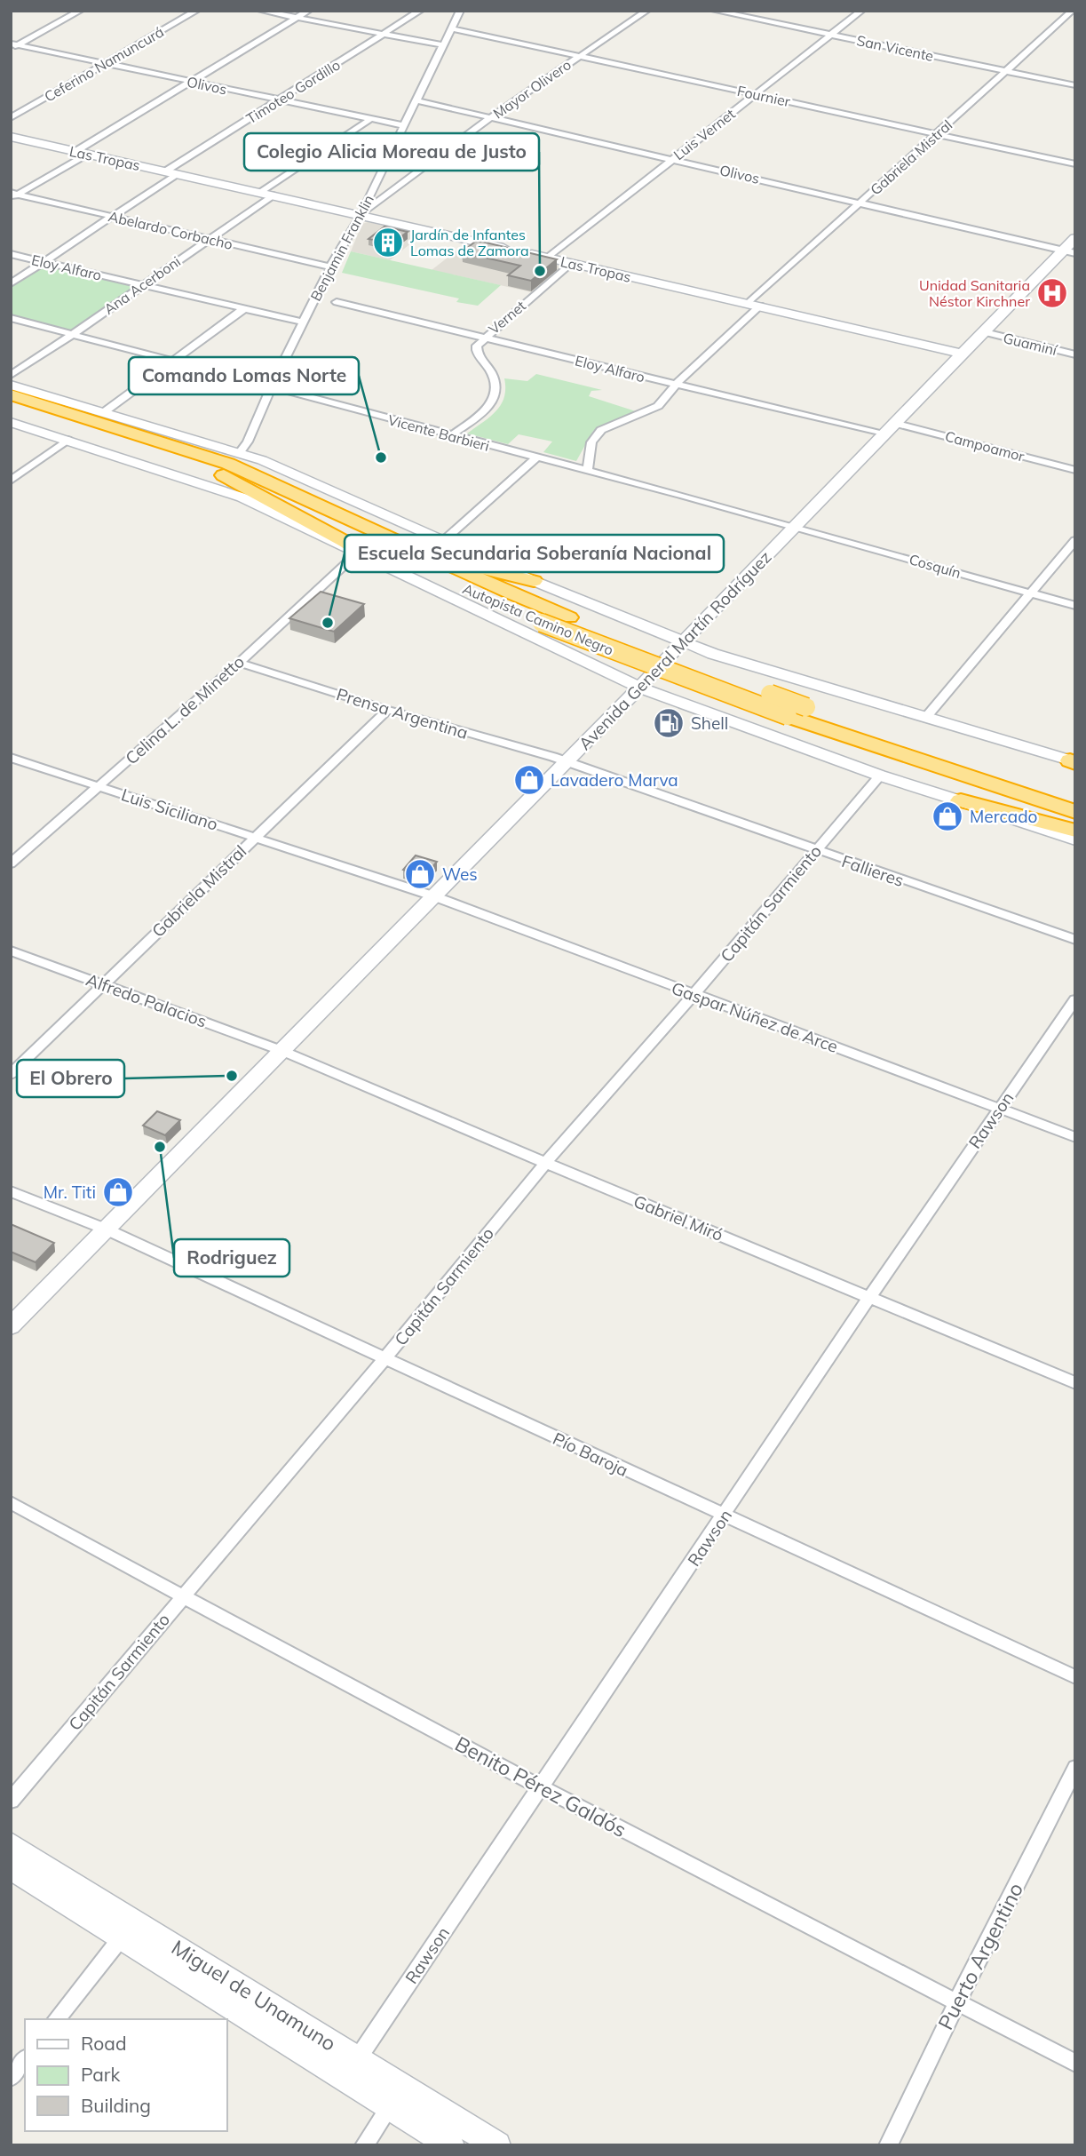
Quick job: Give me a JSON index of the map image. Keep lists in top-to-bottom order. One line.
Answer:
{"streets":{"highway":["Autopista Camino Negro"],"street":["San Vicente","Ceferino Namuncurá","Olivos","Mayor Olivero","Timoteo Gordillo","Fournier","Luis Vernet","Gabriela Mistral","Las Tropas","Abelardo Corbacho","Benjamin Franklin","Eloy Alfaro","Ana Acerboni","Vernet","Guaminí","Vicente Barbieri","Campoamor","Cosquín","Avenida General Martín Rodríguez","Celina L. de Minetto","Prensa Argentina","Luis Siciliano","Fallieres","Capitán Sarmiento","Alfredo Palacios","Gaspar Núñez de Arce","Rawson","Gabriel Miró","Pío Baroja","Benito Pérez Galdós","Puerto Argentino","Miguel de Unamuno"]},"crossings":[["San Vicente","Luis Vernet"],["San Vicente","Gabriela Mistral"],["Ceferino Namuncurá","Olivos"],["Olivos","Mayor Olivero"],["Olivos","Timoteo Gordillo"],["Olivos","Luis Vernet"],["Olivos","Gabriela Mistral"],["Olivos","Benjamin Franklin"],["Olivos","Ana Acerboni"],["Olivos","Avenida General Martín Rodríguez"],["Mayor Olivero","Fournier"],["Mayor Olivero","Las Tropas"],["Mayor Olivero","Benjamin Franklin"],["Timoteo Gordillo","Las Tropas"],["Timoteo Gordillo","Abelardo Corbacho"],["Timoteo Gordillo","Eloy Alfaro"],["Fournier","Luis Vernet"],["Fournier","Gabriela Mistral"],["Fournier","Benjamin Franklin"],["Luis Vernet","Las Tropas"],["Gabriela Mistral","Las Tropas"],["Gabriela Mistral","Eloy Alfaro"],["Gabriela Mistral","Vicente Barbieri"],["Gabriela Mistral","Prensa Argentina"],["Gabriela Mistral","Luis Siciliano"],["Gabriela Mistral","Alfredo Palacios"],["Las Tropas","Benjamin Franklin"],["Las Tropas","Ana Acerboni"],["Las Tropas","Vernet"],["Las Tropas","Avenida General Martín Rodríguez"],["Abelardo Corbacho","Benjamin Franklin"],["Abelardo Corbacho","Ana Acerboni"],["Benjamin Franklin","Eloy Alfaro"],["Benjamin Franklin","Vicente Barbieri"],["Eloy Alfaro","Ana Acerboni"],["Eloy Alfaro","Vernet"],["Eloy Alfaro","Avenida General Martín Rodríguez"],["Ana Acerboni","Vicente Barbieri"],["Vernet","Vicente Barbieri"],["Guaminí","Avenida General Martín Rodríguez"],["Vicente Barbieri","Cosquín"],["Vicente Barbieri","Avenida General Martín Rodríguez"],["Campoamor","Avenida General Martín Rodríguez"],["Cosquín","Avenida General Martín Rodríguez"],["Avenida General Martín Rodríguez","Prensa Argentina"],["Avenida General Martín Rodríguez","Luis Siciliano"],["Avenida General Martín Rodríguez","Fallieres"],["Avenida General Martín Rodríguez","Alfredo Palacios"],["Avenida General Martín Rodríguez","Gaspar Núñez de Arce"],["Avenida General Martín Rodríguez","Gabriel Miró"],["Avenida General Martín Rodríguez","Pío Baroja"],["Celina L. de Minetto","Prensa Argentina"],["Celina L. de Minetto","Luis Siciliano"],["Prensa Argentina","Fallieres"],["Luis Siciliano","Gaspar Núñez de Arce"],["Fallieres","Capitán Sarmiento"],["Capitán Sarmiento","Gaspar Núñez de Arce"],["Capitán Sarmiento","Gabriel Miró"],["Capitán Sarmiento","Pío Baroja"],["Capitán Sarmiento","Benito Pérez Galdós"],["Alfredo Palacios","Gabriel Miró"],["Gaspar Núñez de Arce","Rawson"],["Rawson","Gabriel Miró"],["Rawson","Pío Baroja"],["Rawson","Benito Pérez Galdós"],["Rawson","Miguel de Unamuno"],["Benito Pérez Galdós","Puerto Argentino"]],"places":{"building":["Jardín de Infantes Lomas de Zamora"],"other":["Colegio Alicia Moreau de Justo","Comando Lomas Norte","Escuela Secundaria Soberanía Nacional","El Obrero","Rodriguez"],"hospital":["Unidad Sanitaria Néstor Kirchner"],"fuel station":["Shell"],"shop":["Lavadero Marva","Mercado","Wes","Mr. Titi"]},"legend":["Road","Park","Building"]}
